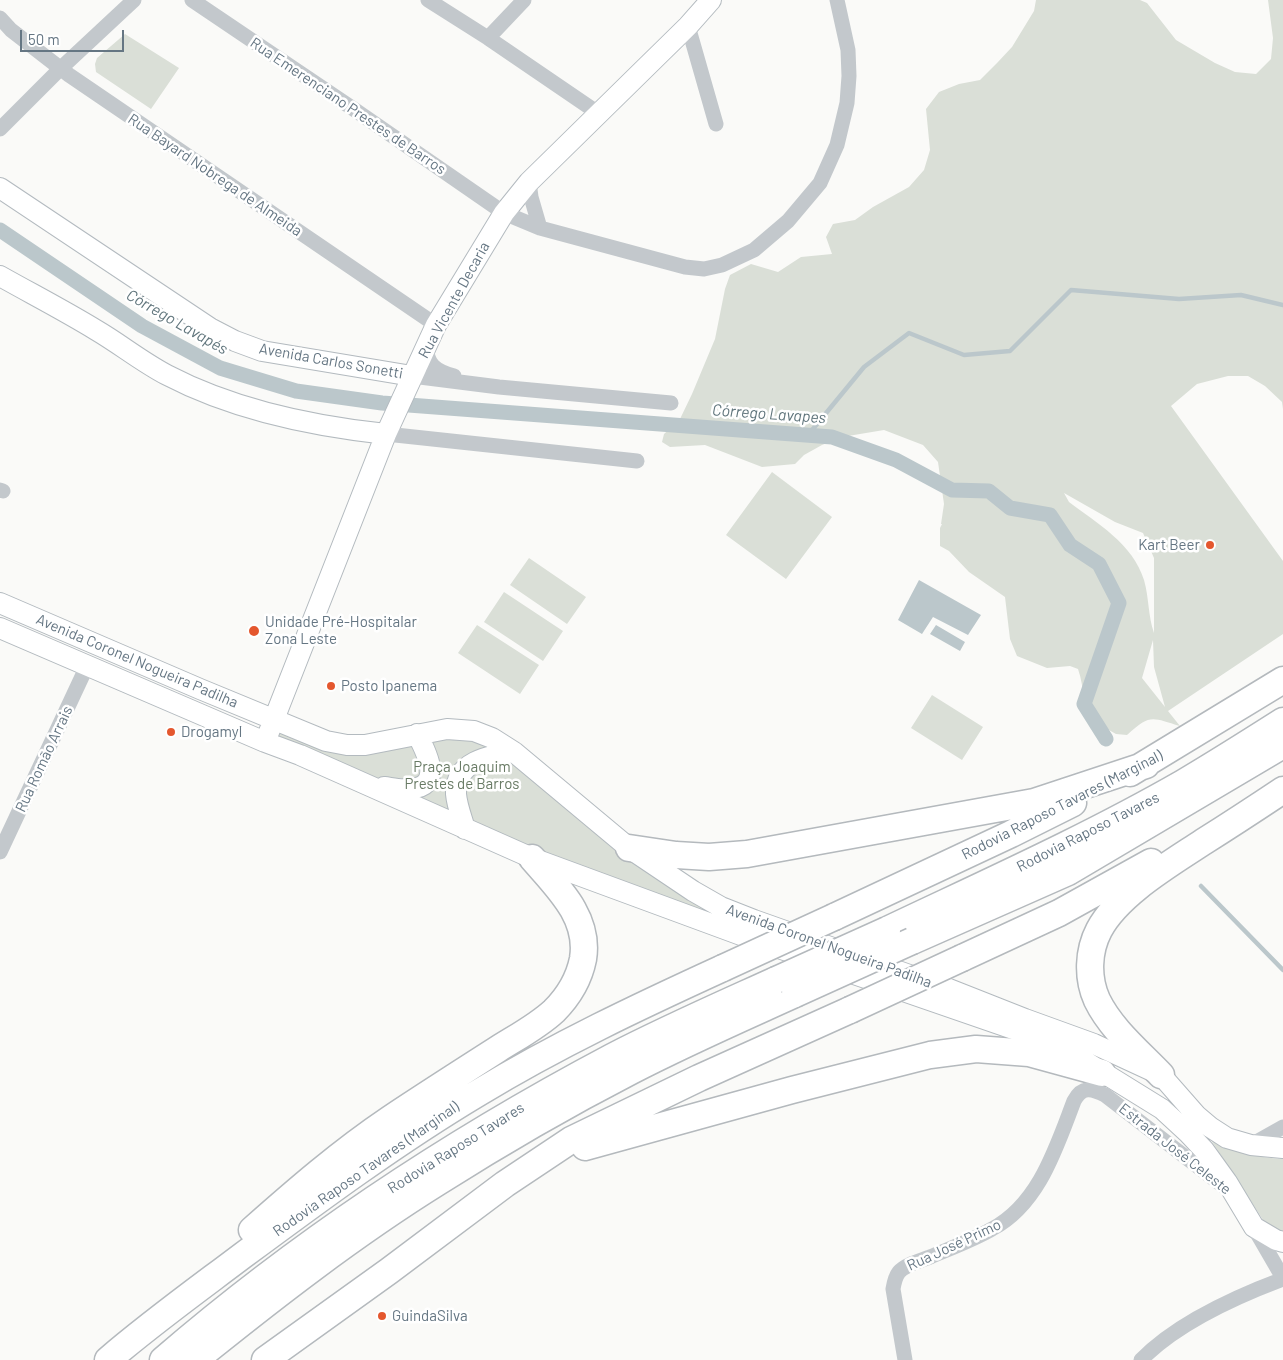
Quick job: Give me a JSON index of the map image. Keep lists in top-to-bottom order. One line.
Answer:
{"streets":{"highway":["Rodovia Raposo Tavares (Marginal)","Rodovia Raposo Tavares"],"main road":["Rua Vicente Decaria","Avenida Carlos Sonetti","Avenida Coronel Nogueira Padilha","Estrada José Celeste"],"street":["Rua Emerenciano Prestes de Barros","Rua Bayard Nobrega de Almeida","Rua Romão Arrais","Rua José Primo"]},"crossings":[["Rua Emerenciano Prestes de Barros","Rua Vicente Decaria"],["Rua Bayard Nobrega de Almeida","Rua Vicente Decaria"],["Rua Vicente Decaria","Avenida Carlos Sonetti"],["Rua Vicente Decaria","Avenida Coronel Nogueira Padilha"],["Avenida Coronel Nogueira Padilha","Rua Romão Arrais"],["Avenida Coronel Nogueira Padilha","Estrada José Celeste"],["Avenida Coronel Nogueira Padilha","Rua José Primo"],["Estrada José Celeste","Rua José Primo"]],"water":["Córrego Lavapés","Córrego Lavapes"],"parks":["Praça Joaquim Prestes de Barros"],"places":["Kart Beer","Unidade Pré-Hospitalar Zona Leste","Posto Ipanema","Drogamyl","GuindaSilva"],"scale_bar":"50 m"}
